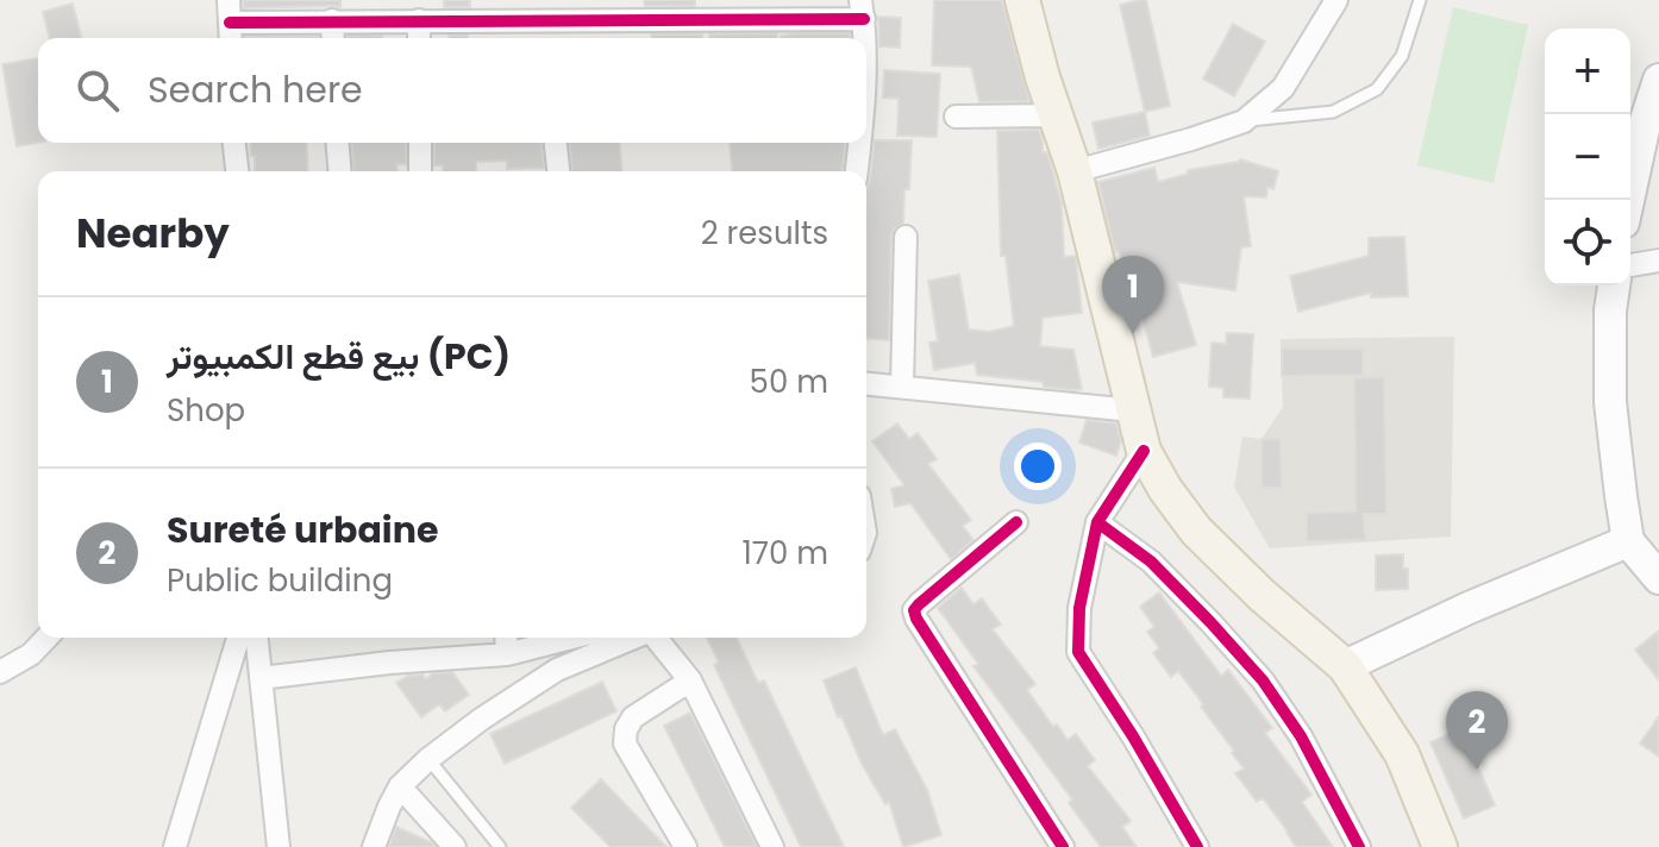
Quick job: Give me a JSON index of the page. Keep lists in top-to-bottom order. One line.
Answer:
{"page":{"map_buttons":["+","−"],"search":"Search here","heading":["Nearby","2 results"],"pins":["1","2"],"list":[{"mark":"1","name":"بيع قطع الكمبيوتر (PC)","note":"Shop","value":"50 m"},{"mark":"2","name":"Sureté urbaine","note":"Public building","value":"170 m"}]}}
